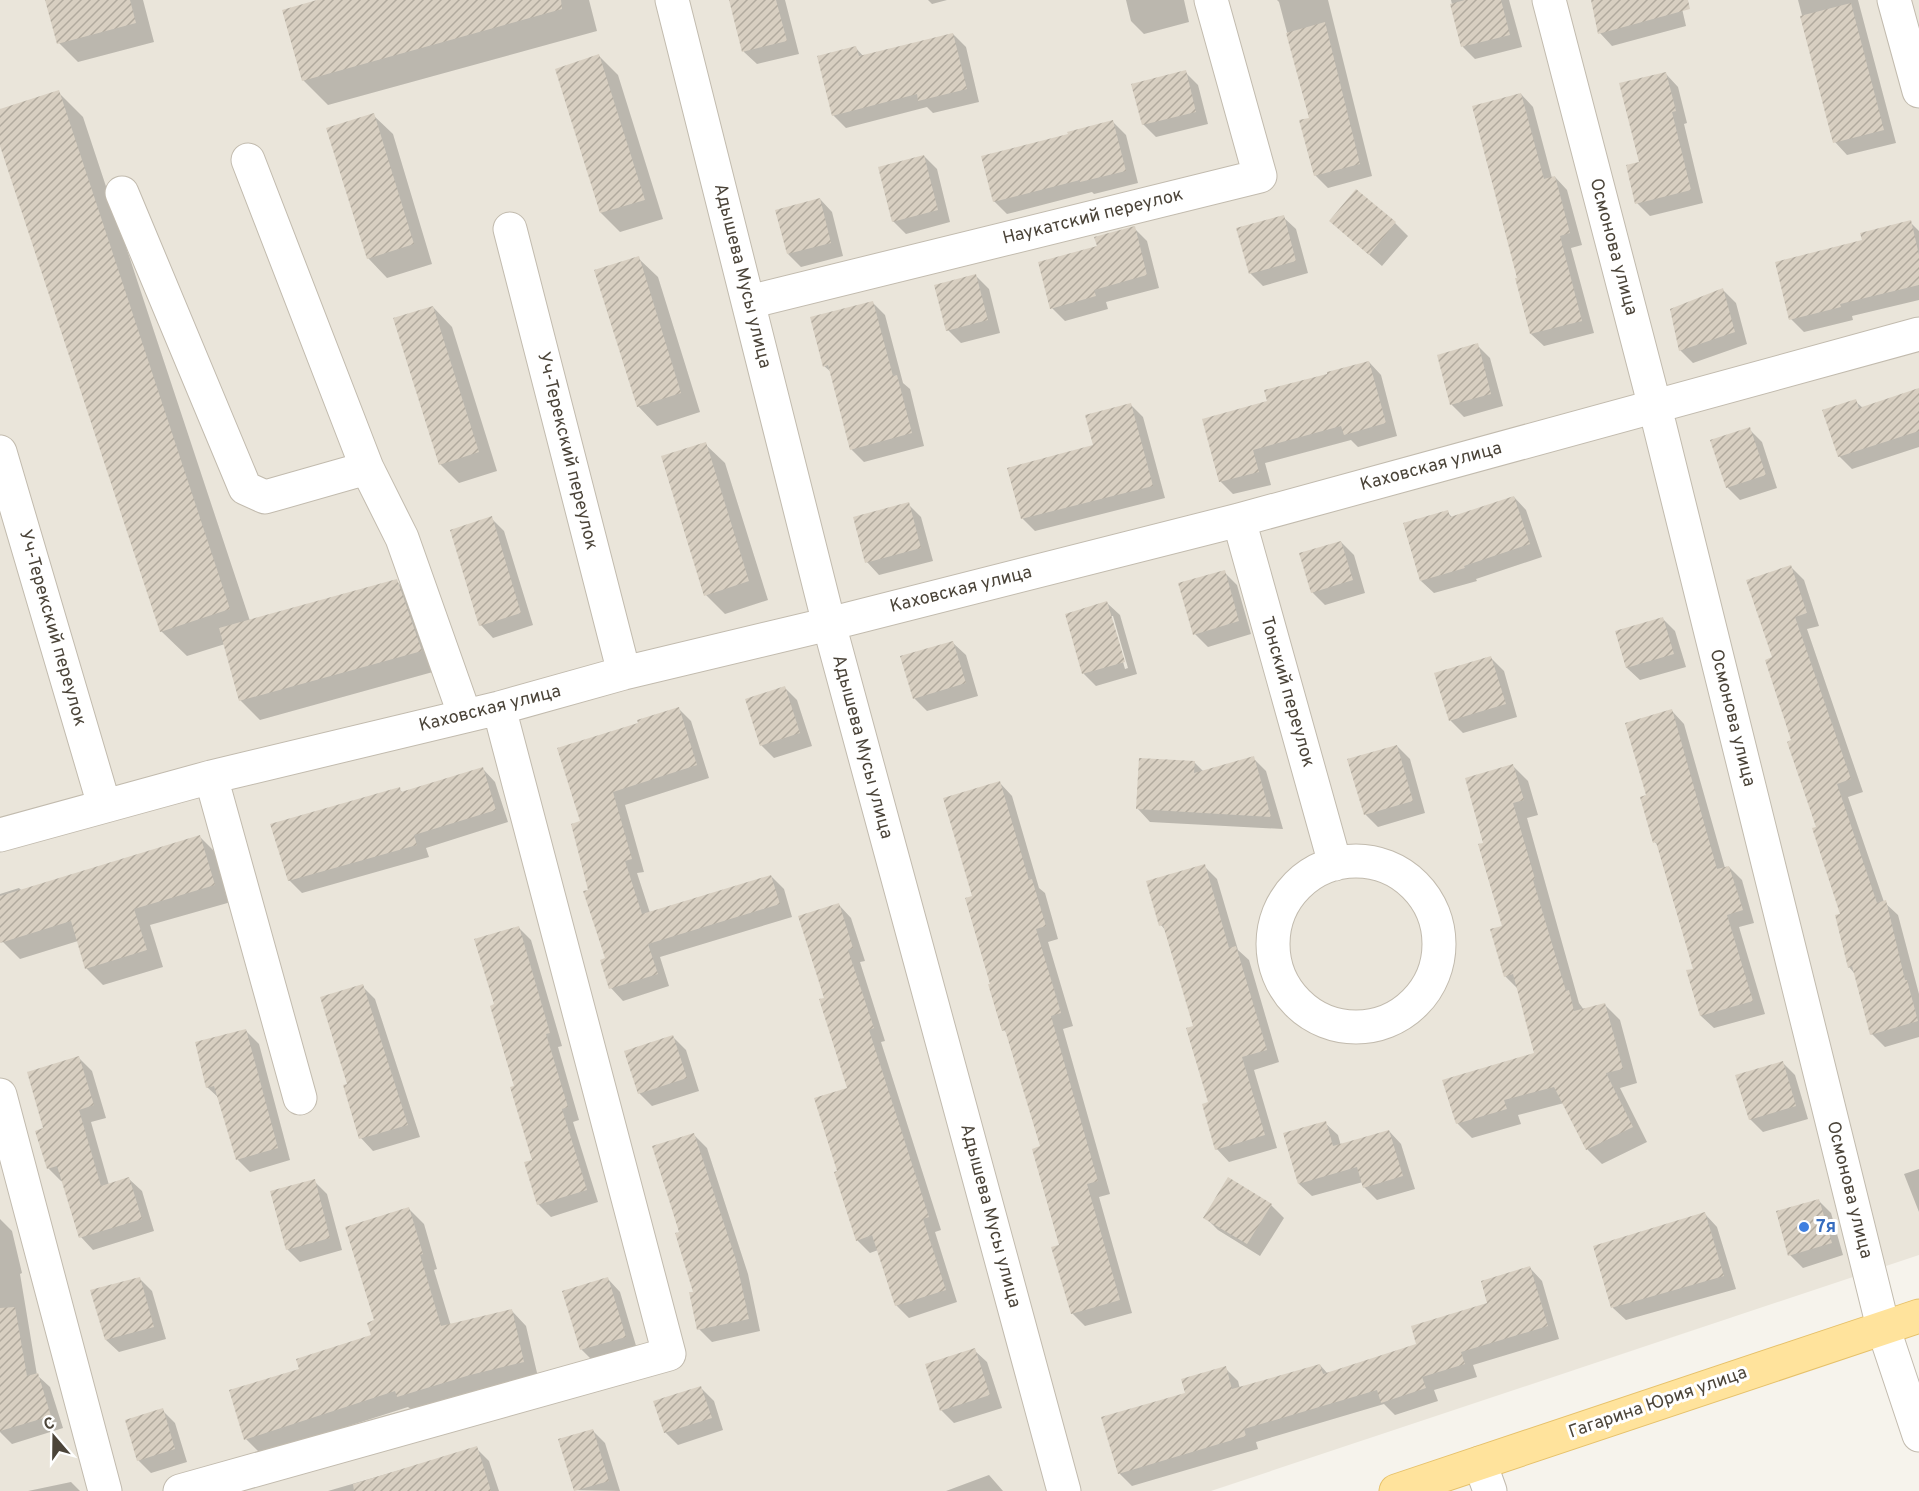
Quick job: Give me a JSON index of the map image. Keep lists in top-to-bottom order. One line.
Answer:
{"streets":{"main road":["Гагарина Юрия улица"],"street":["Наукатский переулок","Осмонова улица","Адышева Мусы улица","Уч-Терекский переулок","Каховская улица","Тонский переулок"]},"crossings":[["Наукатский переулок","Адышева Мусы улица"],["Осмонова улица","Каховская улица"],["Осмонова улица","Гагарина Юрия улица"],["Адышева Мусы улица","Каховская улица"],["Уч-Терекский переулок","Каховская улица"],["Каховская улица","Тонский переулок"]],"places":["7я"],"north":"top"}
